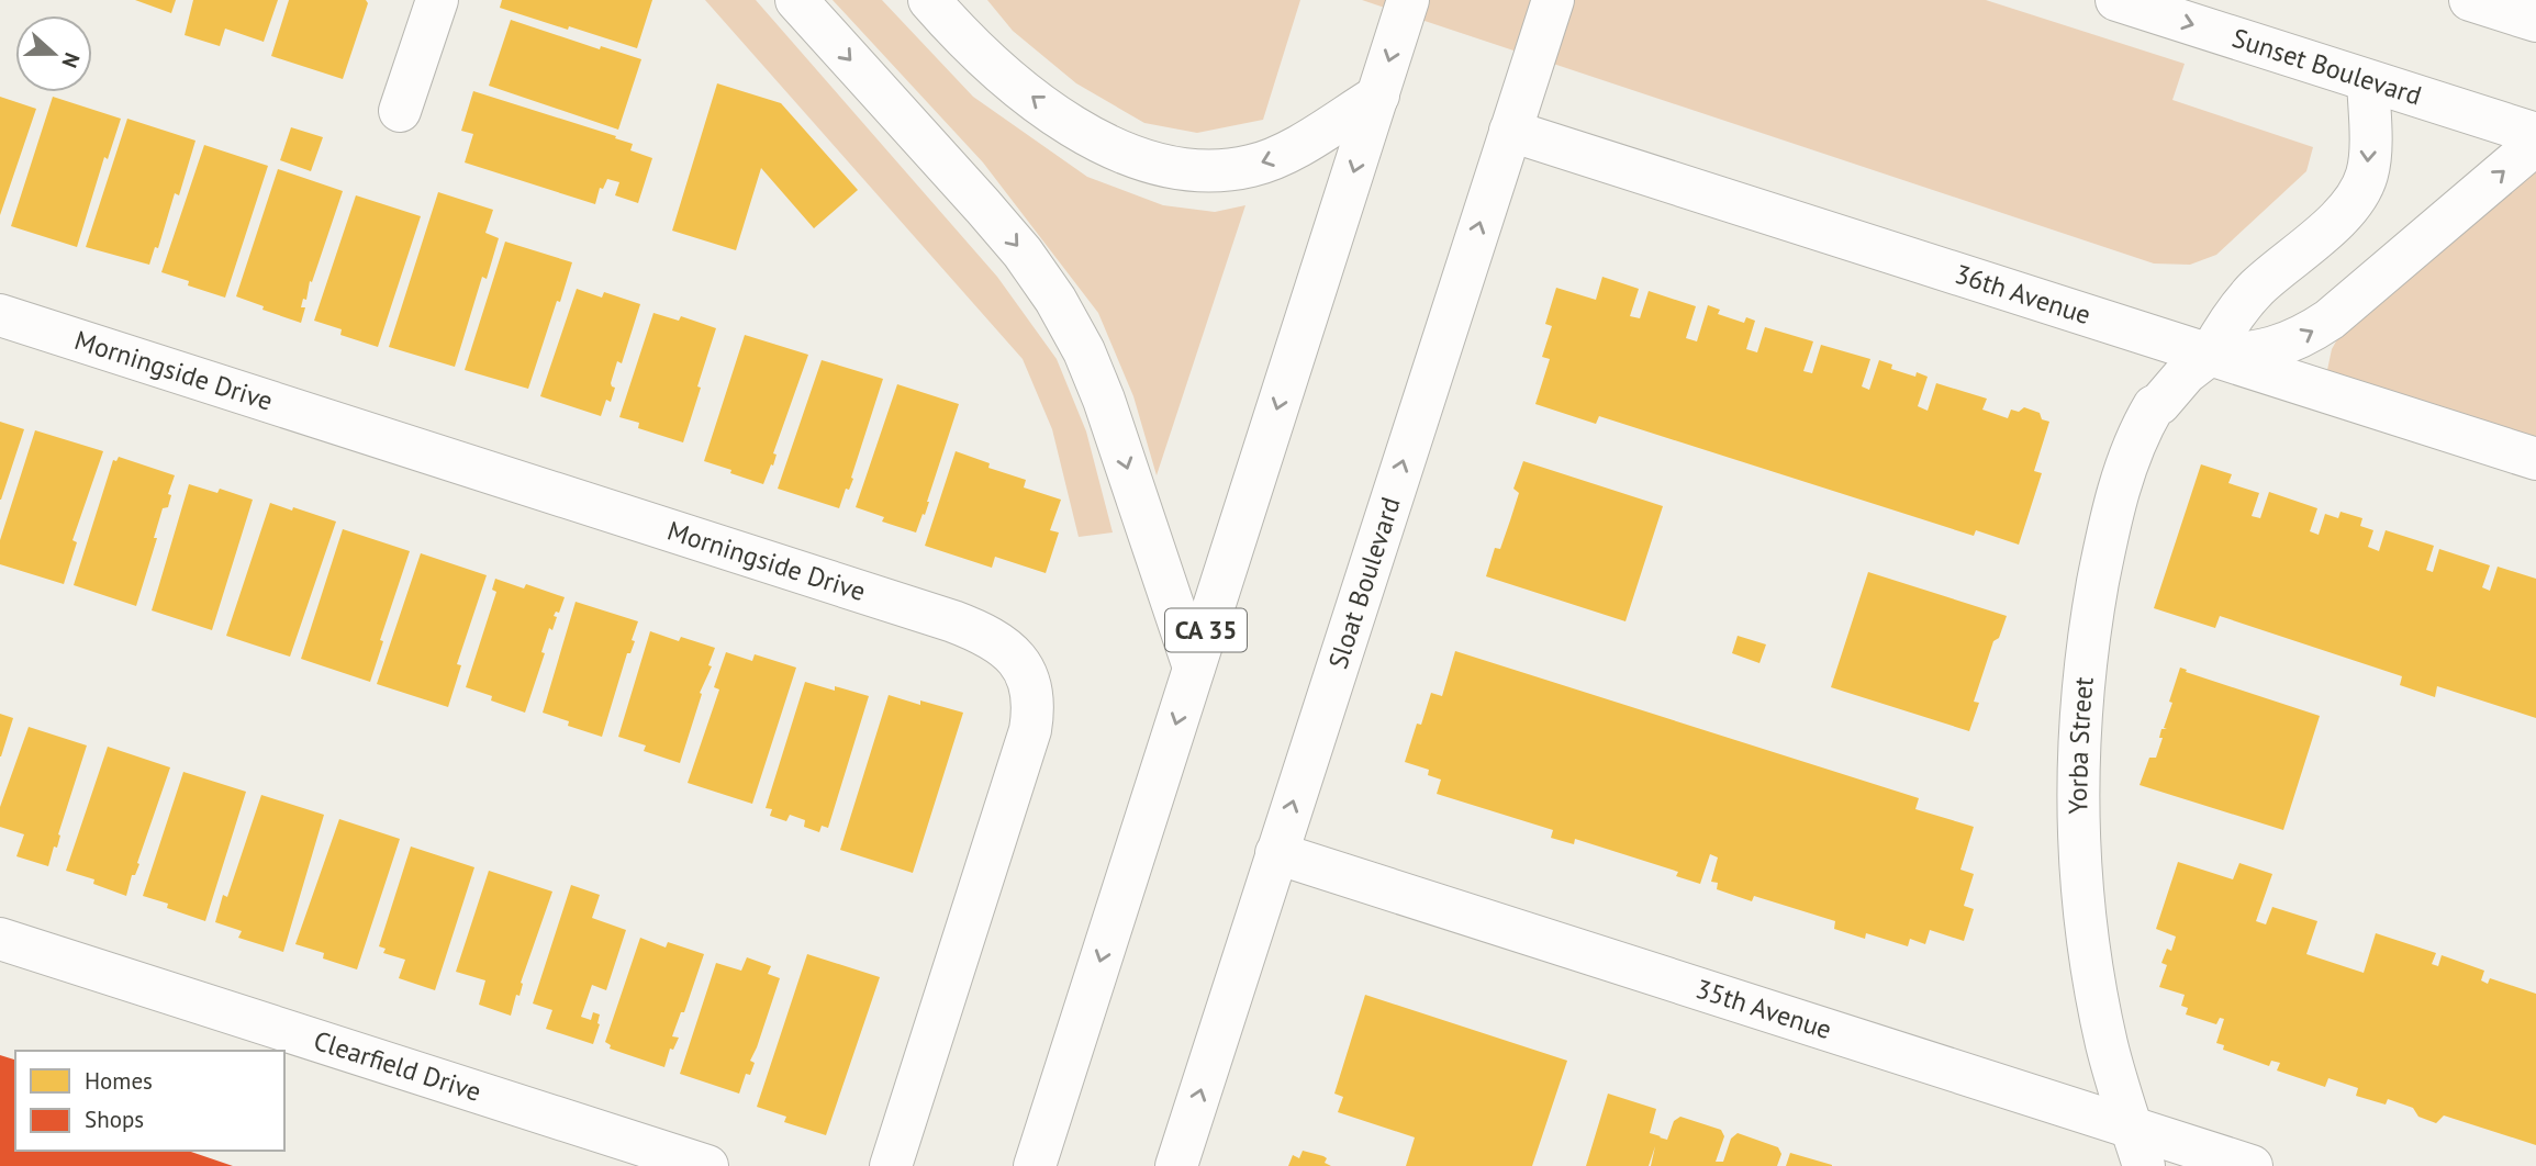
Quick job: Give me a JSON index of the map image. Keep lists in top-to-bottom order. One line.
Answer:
{"streets":{"main road":["Sunset Boulevard","36th Avenue","Morningside Drive","Sloat Boulevard","CA 35","Yorba Street","35th Avenue","Clearfield Drive"]},"crossings":[["Sunset Boulevard","Yorba Street"],["36th Avenue","Sloat Boulevard"],["36th Avenue","Yorba Street"],["Sloat Boulevard","35th Avenue"],["Yorba Street","35th Avenue"]],"one_way":["Sunset Boulevard"],"legend":["Homes","Shops"],"north":"right"}
